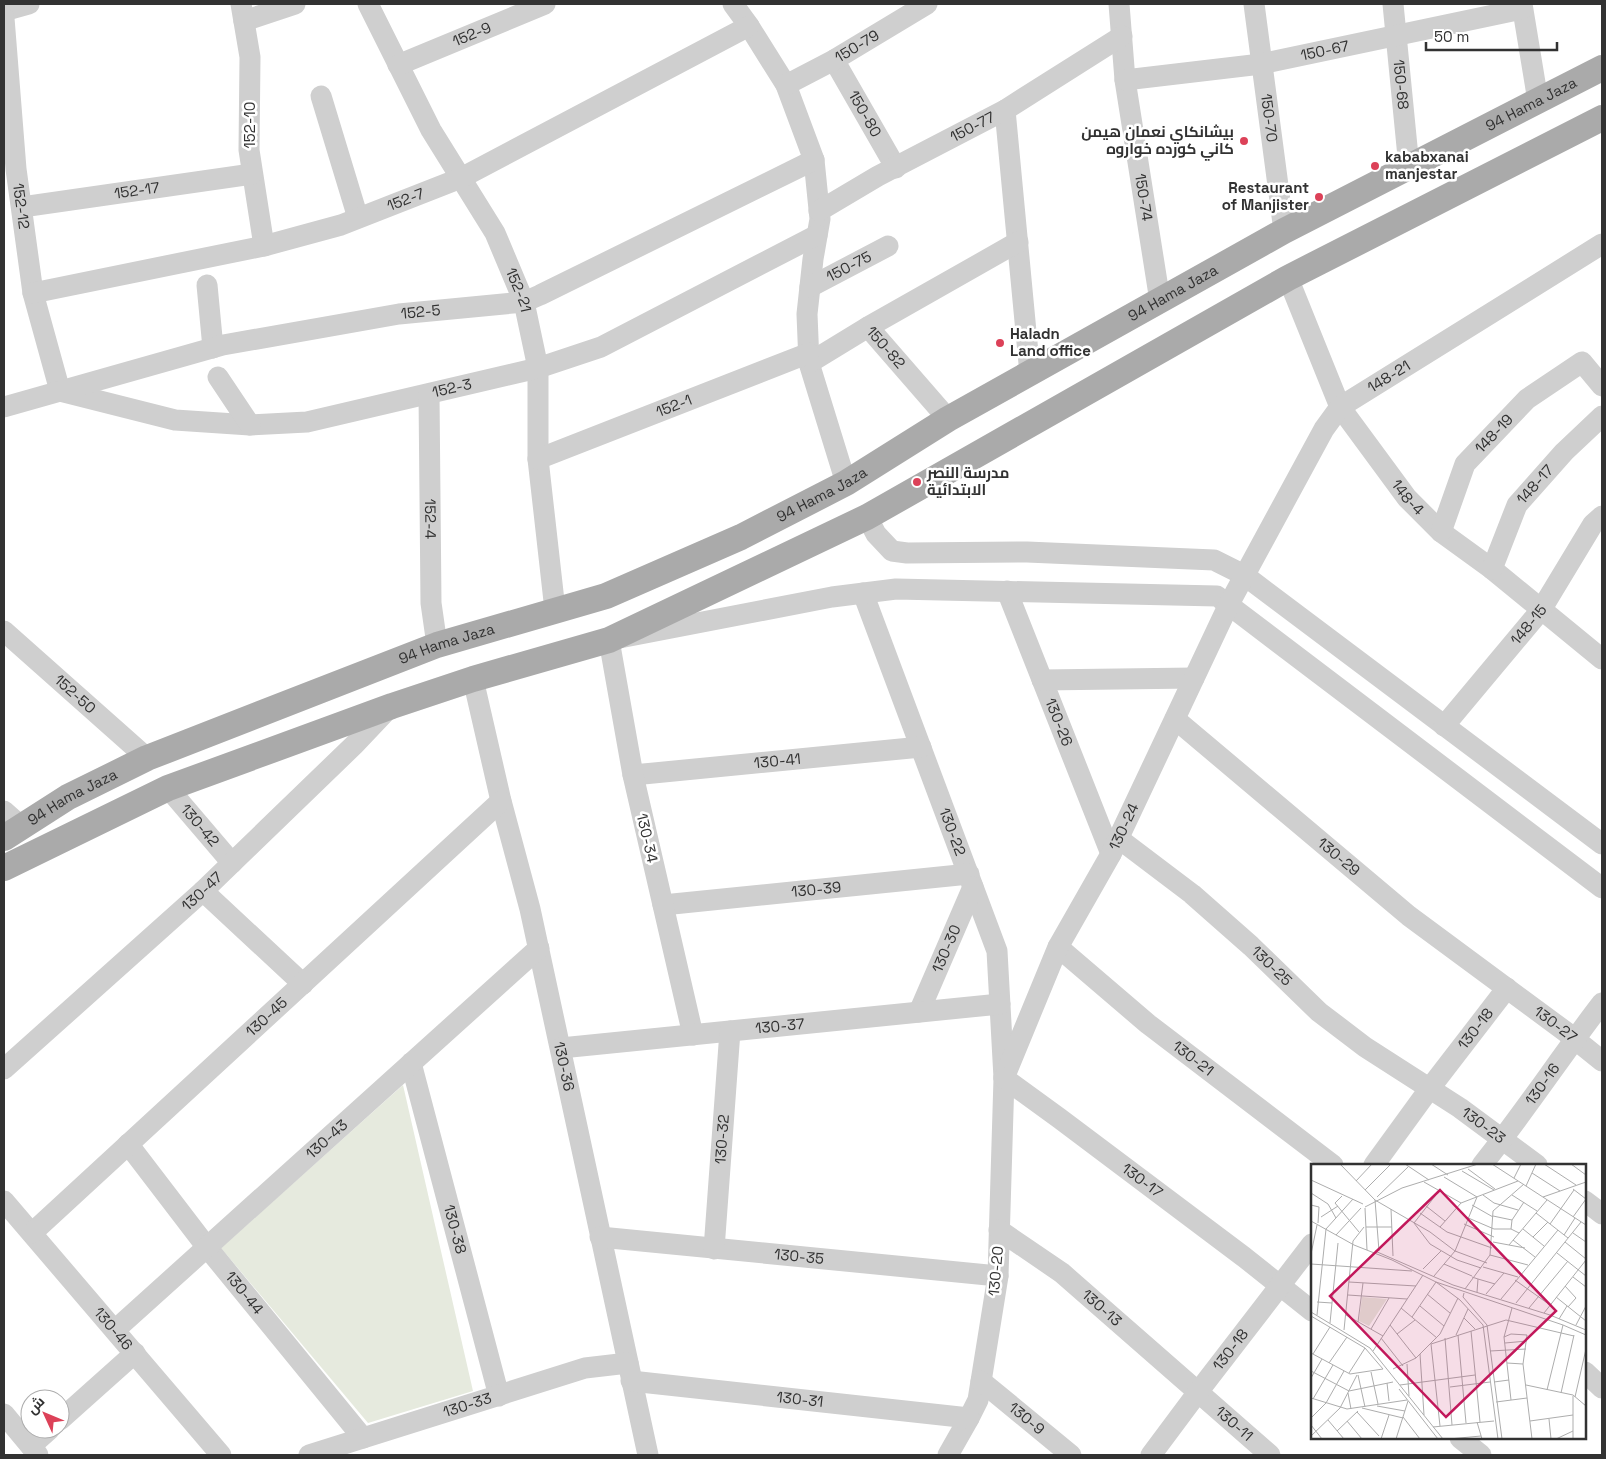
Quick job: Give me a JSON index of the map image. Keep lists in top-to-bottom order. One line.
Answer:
{"streets":{"main road":["94 Hama Jaza"],"street":["152-9","150-79","150-67","150-68","150-80","150-70","152-10","150-77","152-17","150-74","152-7","152-12","150-75","152-21","152-5","150-82","148-21","152-3","152-1","148-19","148-17","148-4","152-4","148-15","152-50","130-26","130-41","130-42","130-24","130-22","130-34","130-29","130-39","130-47","130-30","130-25","130-45","130-27","130-37","130-18","130-21","130-36","130-16","130-23","130-43","130-32","130-17","130-38","130-35","130-20","130-44","130-13","130-46","130-31","130-33","130-9","130-11"]},"crossings":[["152-9","152-21"],["150-79","150-80"],["150-67","150-68"],["150-67","150-70"],["150-67","150-74"],["150-68","94 Hama Jaza"],["94 Hama Jaza","150-70"],["94 Hama Jaza","150-74"],["94 Hama Jaza","152-21"],["94 Hama Jaza","150-82"],["94 Hama Jaza","148-4"],["94 Hama Jaza","152-4"],["94 Hama Jaza","152-50"],["94 Hama Jaza","130-42"],["94 Hama Jaza","130-34"],["94 Hama Jaza","130-47"],["94 Hama Jaza","130-36"],["150-80","150-77"],["152-10","152-17"],["152-10","152-7"],["150-77","150-74"],["152-17","152-12"],["152-7","152-12"],["152-7","152-21"],["152-12","152-5"],["152-12","152-3"],["152-21","152-5"],["152-21","152-3"],["152-21","152-1"],["152-5","152-3"],["150-82","152-1"],["148-21","148-4"],["148-21","130-24"],["152-3","152-4"],["148-19","148-4"],["148-17","148-4"],["148-4","148-15"],["130-26","130-24"],["130-26","130-25"],["130-41","130-22"],["130-41","130-34"],["130-42","130-47"],["130-24","130-22"],["130-24","130-29"],["130-24","130-25"],["130-24","130-21"],["130-24","130-17"],["130-24","130-20"],["130-22","130-39"],["130-22","130-30"],["130-22","130-37"],["130-22","130-17"],["130-22","130-20"],["130-34","130-39"],["130-34","130-37"],["130-29","130-27"],["130-29","130-18"],["130-39","130-30"],["130-30","130-37"],["130-25","130-18"],["130-25","130-23"],["130-45","130-36"],["130-45","130-44"],["130-45","130-46"],["130-27","130-18"],["130-27","130-16"],["130-37","130-36"],["130-37","130-32"],["130-18","130-23"],["130-18","130-17"],["130-18","130-13"],["130-18","130-11"],["130-36","130-43"],["130-36","130-35"],["130-36","130-31"],["130-36","130-33"],["130-16","130-23"],["130-43","130-38"],["130-43","130-44"],["130-43","130-46"],["130-32","130-35"],["130-17","130-20"],["130-38","130-33"],["130-35","130-20"],["130-20","130-13"],["130-20","130-31"],["130-20","130-9"],["130-44","130-33"],["130-13","130-11"],["130-31","130-33"]],"places":["بيشانكاي نعمان هيمن كاني كورده خواروه","kababxanai manjestar","Restaurant of Manjister","Haladn Land office","مدرسة النصر الابتدائية"],"scale_bar":"50 m","north":"top left"}
